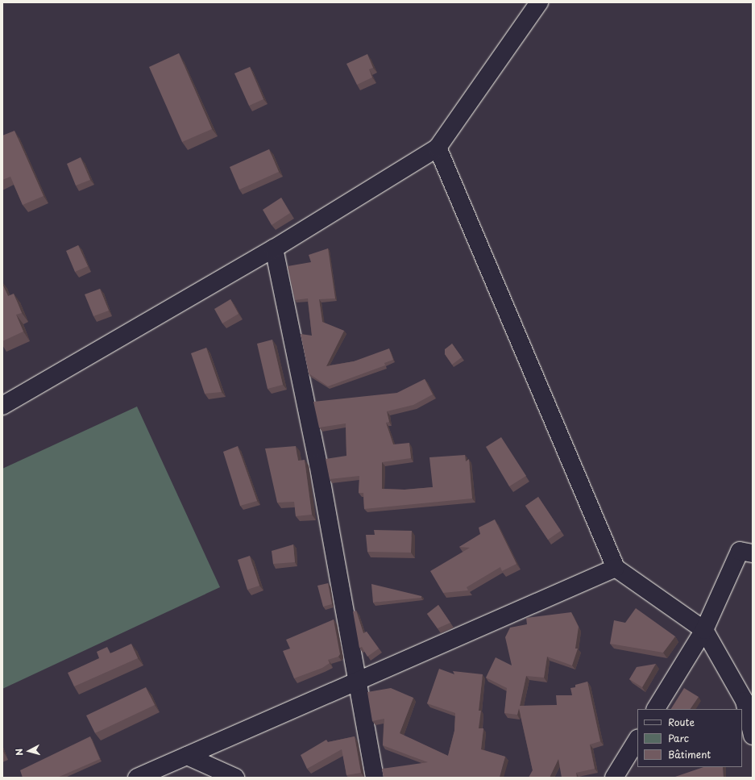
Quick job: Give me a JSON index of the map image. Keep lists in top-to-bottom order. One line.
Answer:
{"legend":["Route","Parc","Bâtiment"],"north":"left"}
